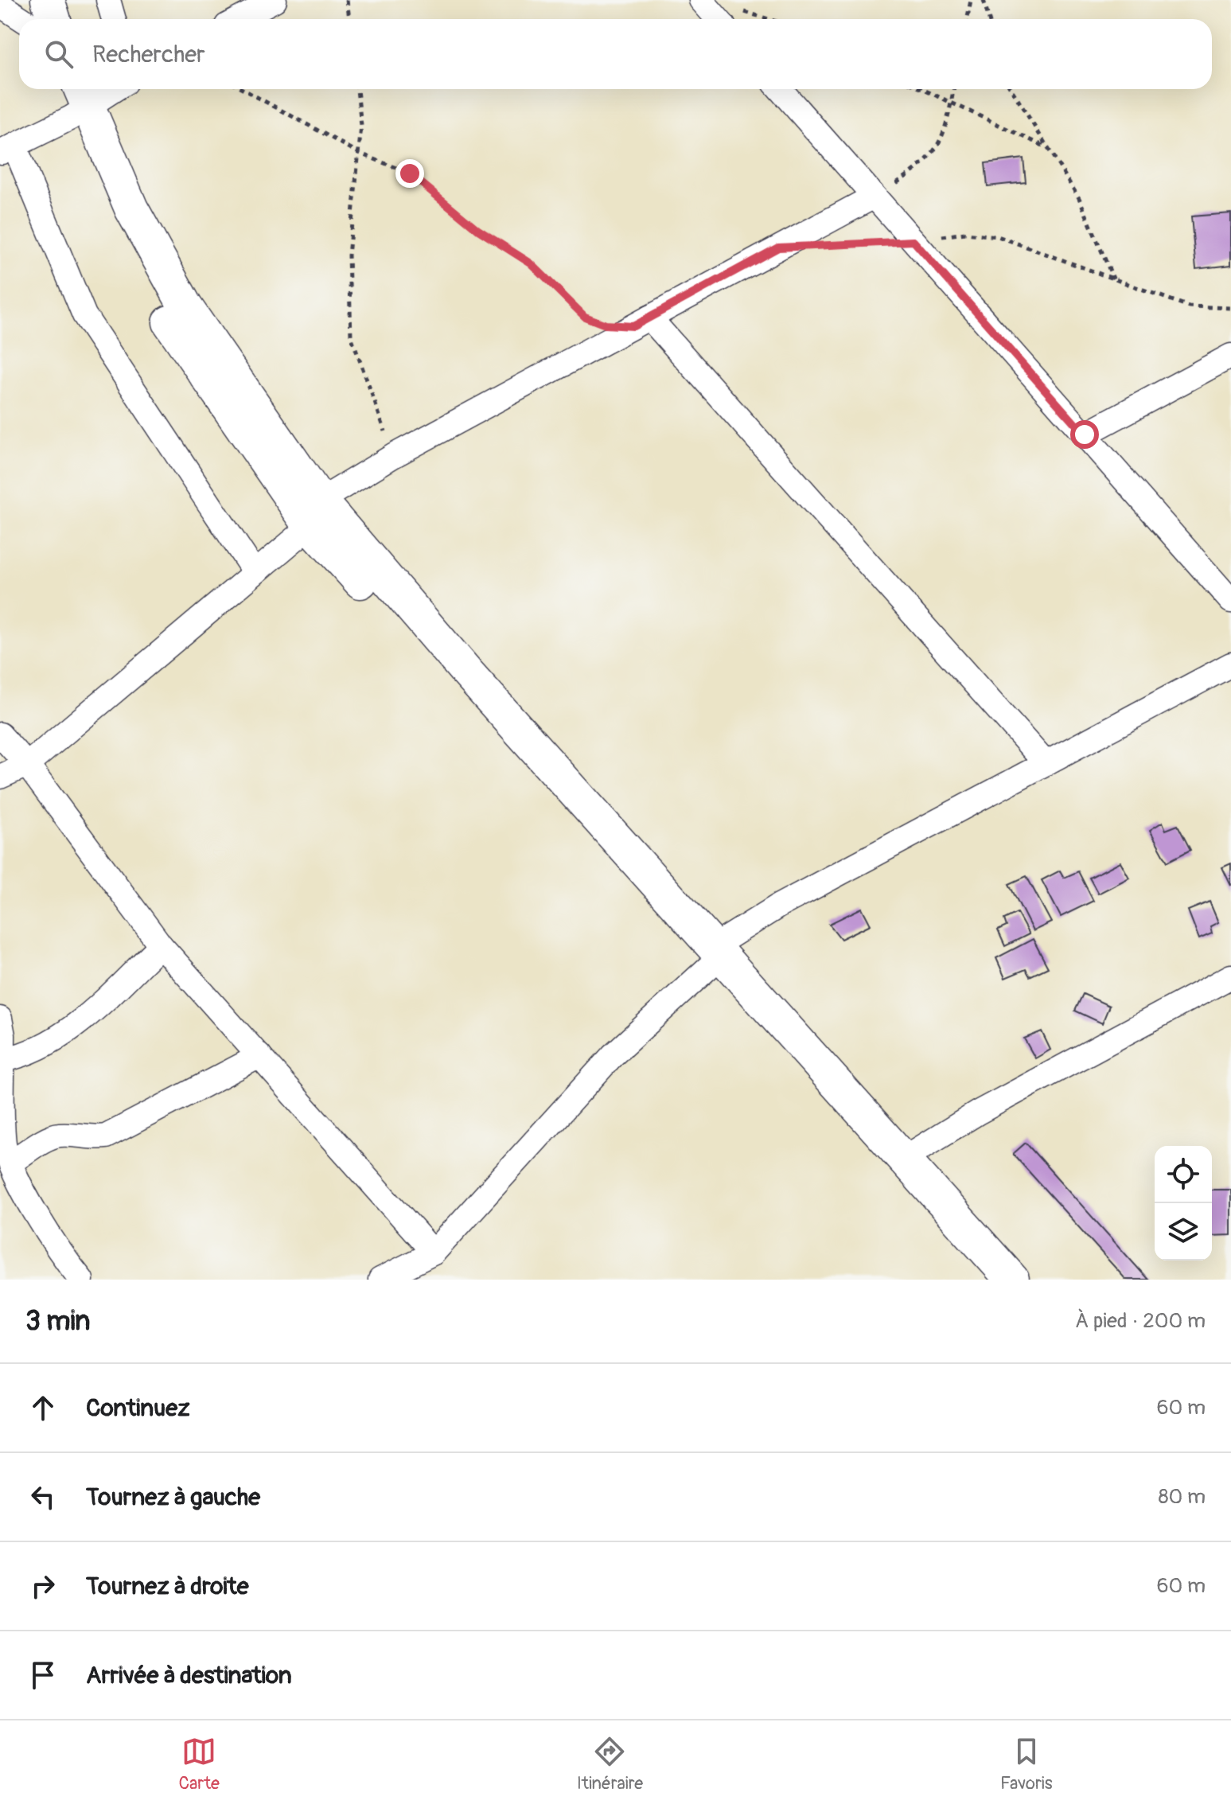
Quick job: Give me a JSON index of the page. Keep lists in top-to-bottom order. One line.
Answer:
{"page":{"search":"Rechercher","heading":["3 min","À pied · 200 m"],"list":[["Continuez","60 m"],["Tournez à gauche","80 m"],["Tournez à droite","60 m"],"Arrivée à destination"],"nav":["Carte","Itinéraire","Favoris"]}}
